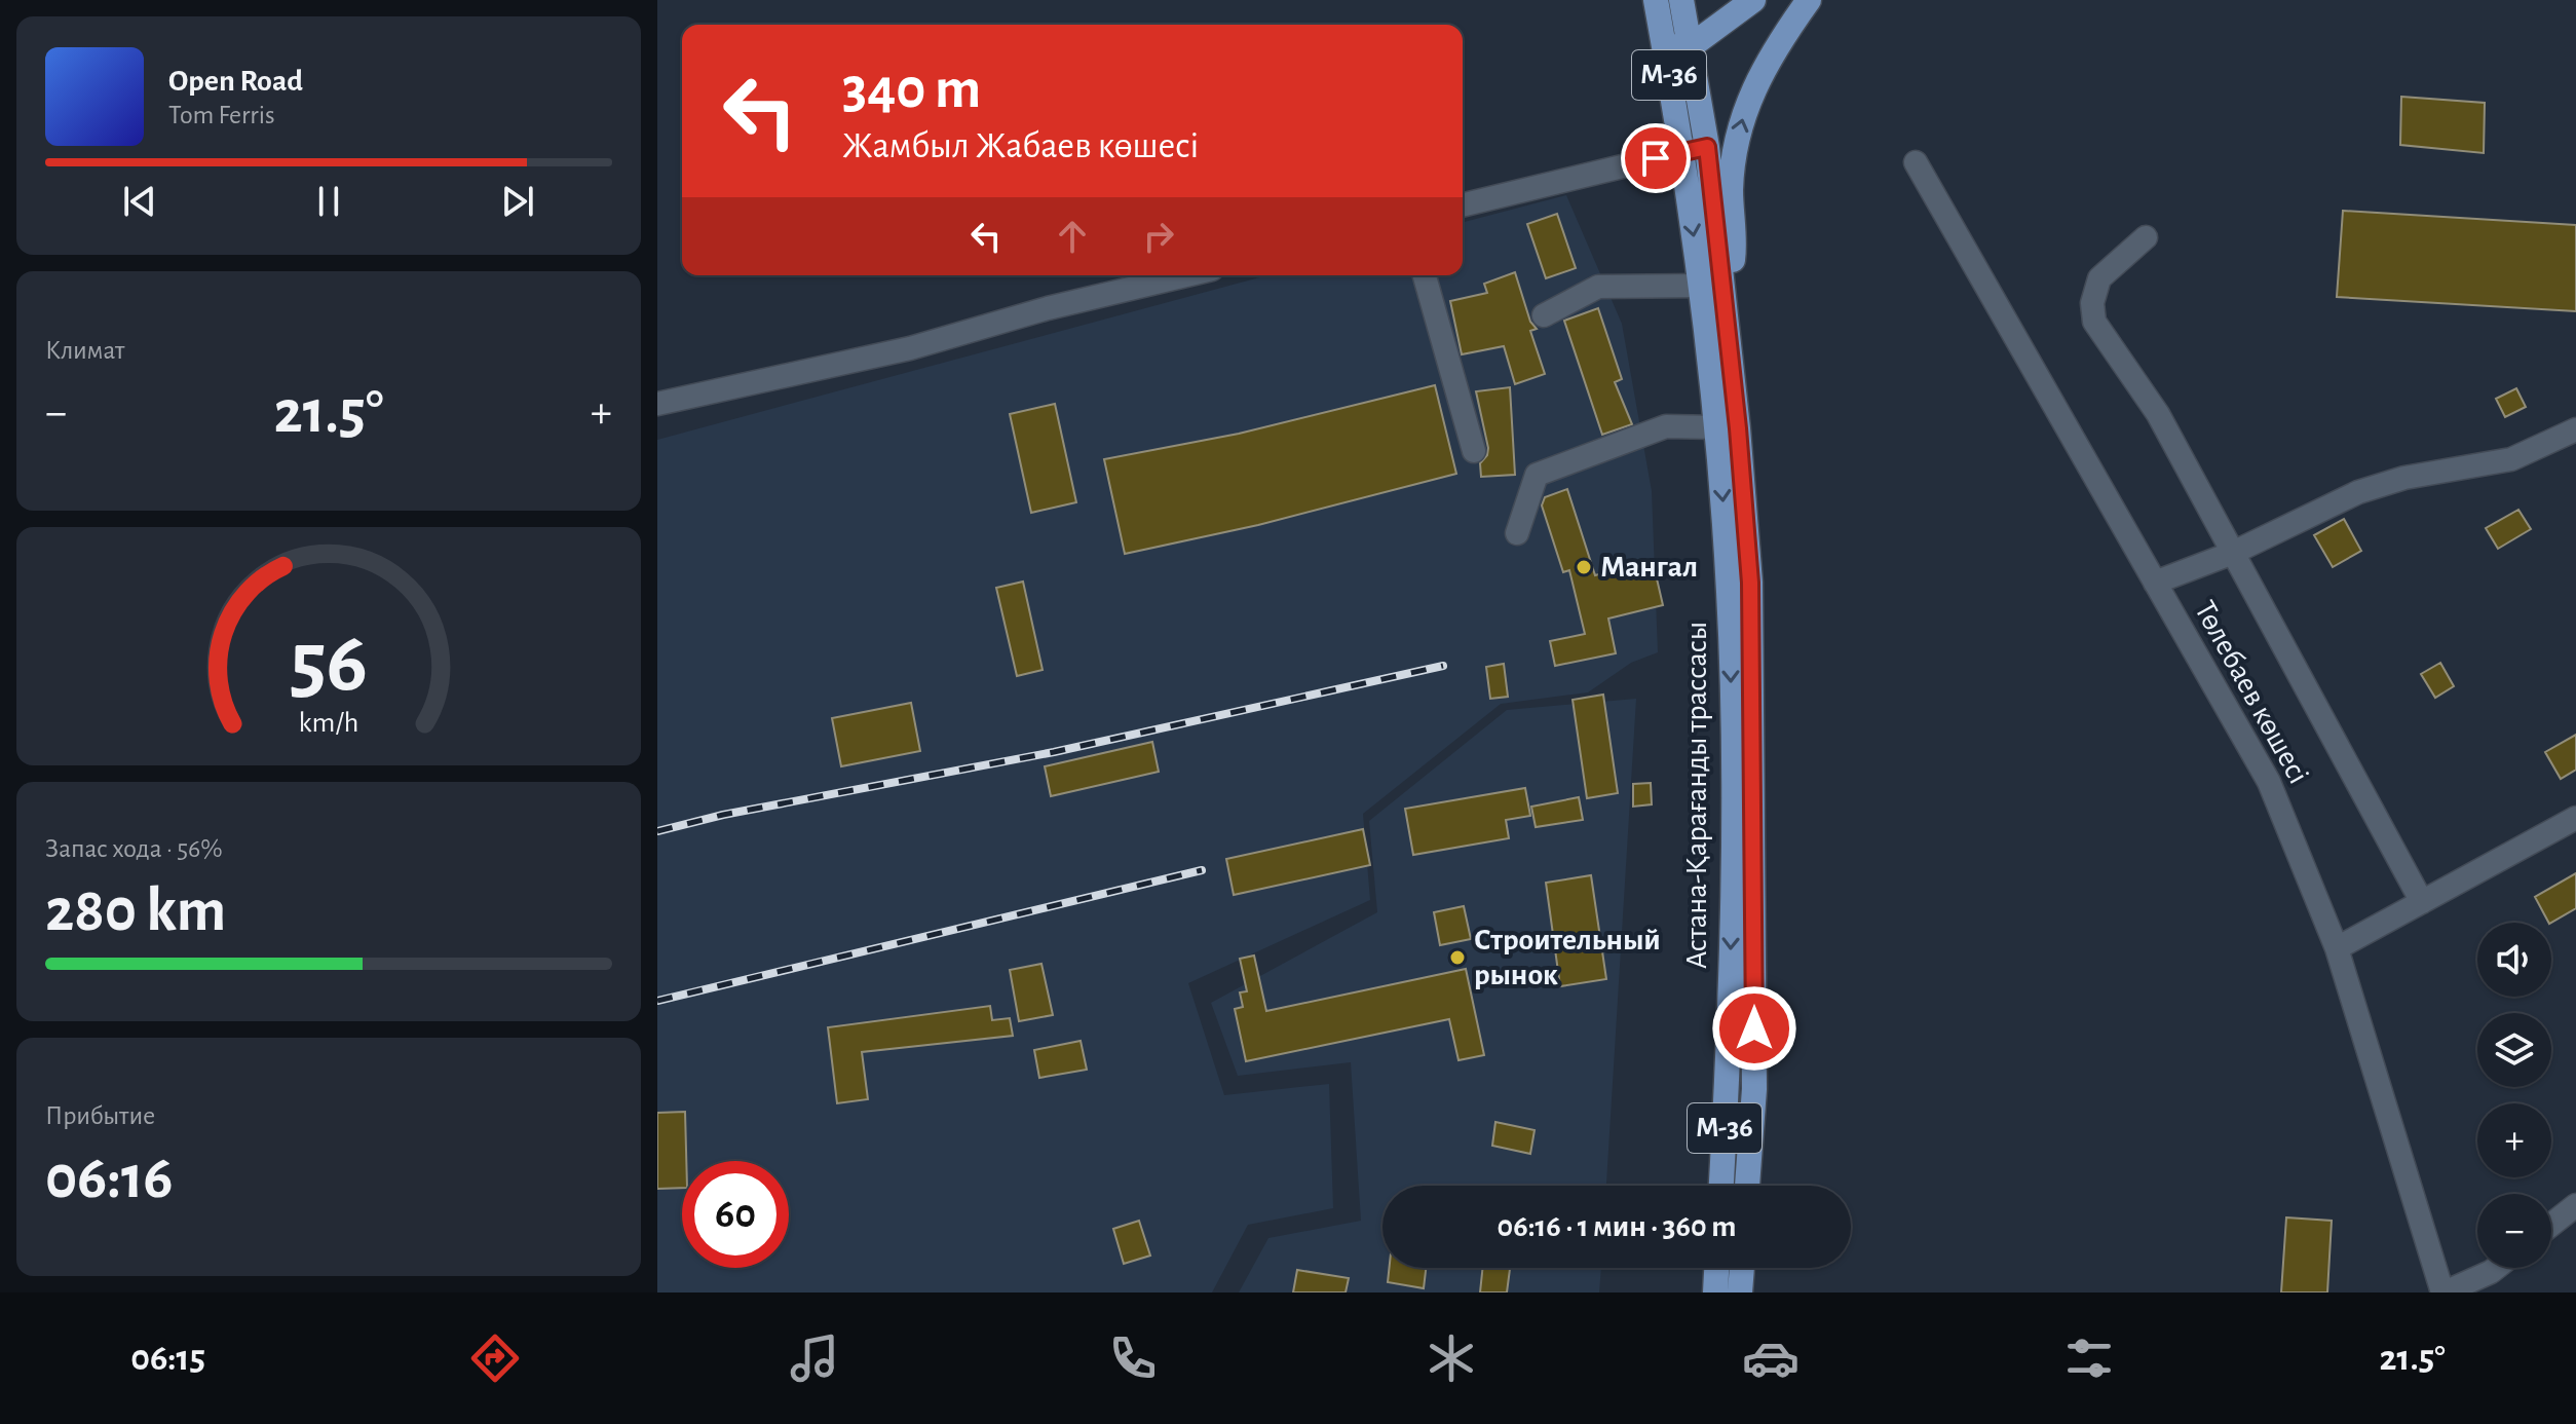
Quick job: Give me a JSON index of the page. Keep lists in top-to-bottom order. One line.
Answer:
{"streets":{"main road":["M-36","Астана-Қарағанды трассасы"],"street":["Төлебаев көшесі"]},"places":["Мангал","Строительный рынок"],"page":{"turn":["340 m","Жамбыл Жабаев көшесі"],"song":["Open Road","Tom Ferris"],"tile":["Климат",["Запас хода · 56%","280 km"],["Прибытие","06:16"]],"heat":["−","21.5°","+"],"map_buttons":["+","−"],"limit":"60","trip":"06:16 · 1 мин · 360 m","tabs":["06:15","21.5°"],"gauge":["56","km/h"]}}
